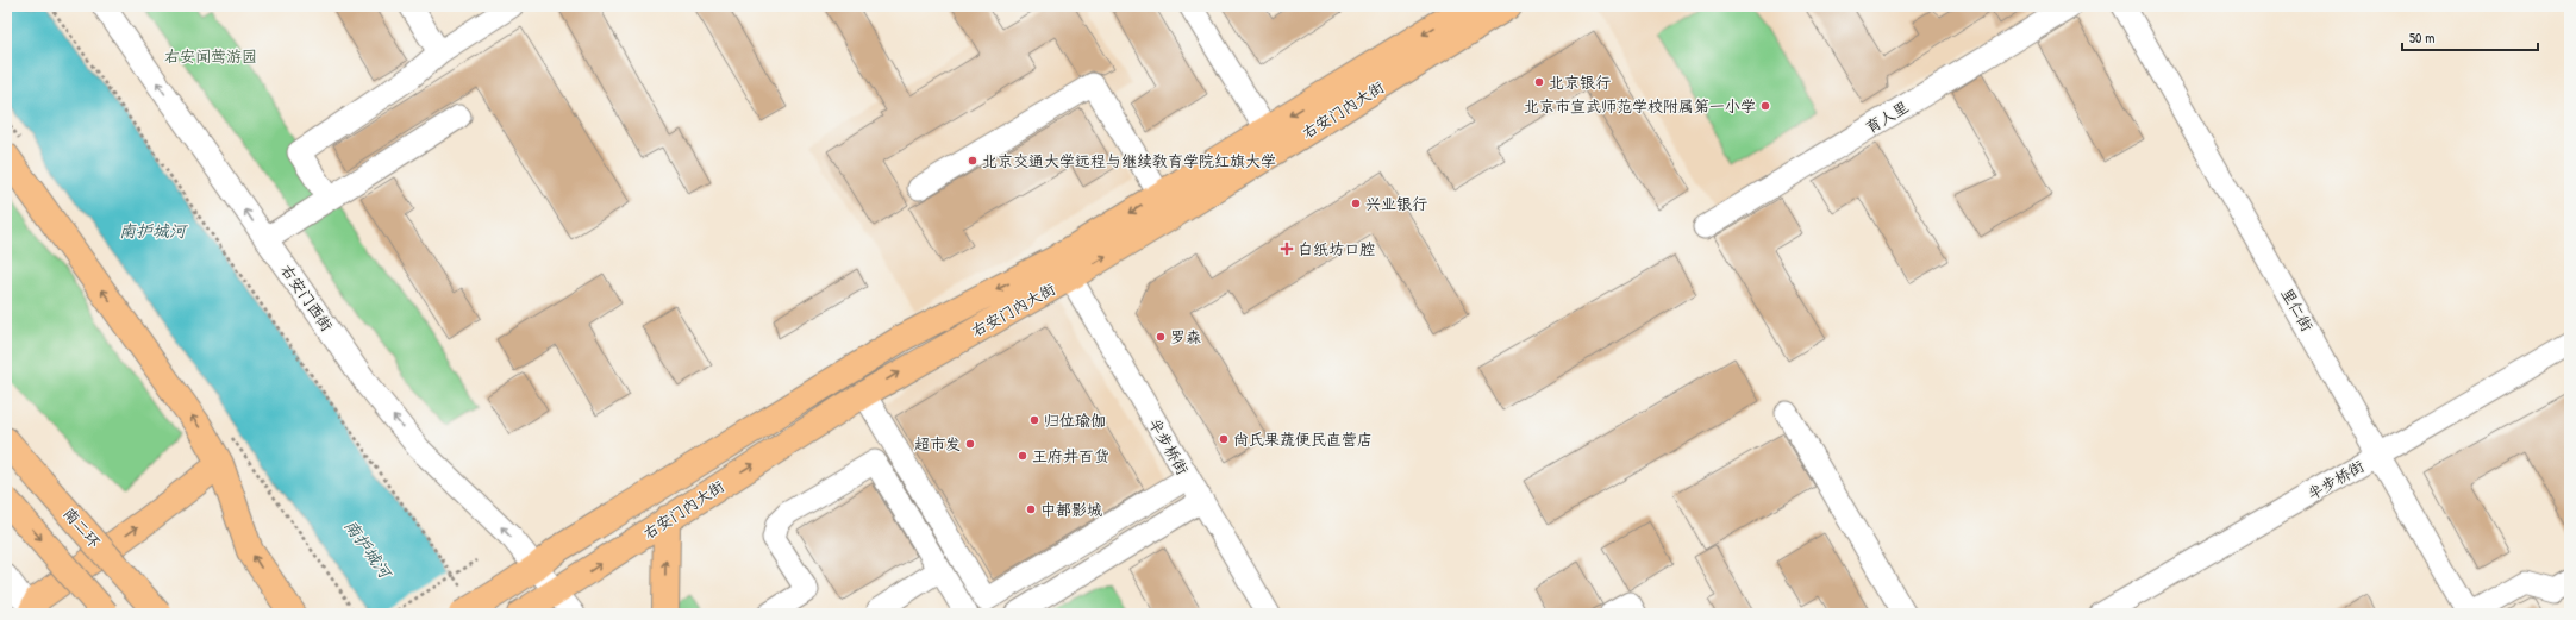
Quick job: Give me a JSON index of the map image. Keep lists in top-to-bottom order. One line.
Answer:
{"streets":{"main road":["右安门内大街","南二环"],"street":["育人里","右安门西街","里仁街","半步桥街"]},"crossings":[["右安门内大街","右安门西街"],["右安门内大街","半步桥街"],["里仁街","半步桥街"]],"one_way":["右安门西街"],"water":["南护城河"],"parks":["右安闻莺游园"],"places":{"other":["北京银行","北京市宣武师范学校附属第一小学","北京交通大学远程与继续教育学院红旗大学","兴业银行","罗森","归位瑜伽","尚氏果蔬便民直营店","超市发","王府井百货","中都影城"],"health":["白纸坊口腔"]},"scale_bar":"50 m"}
